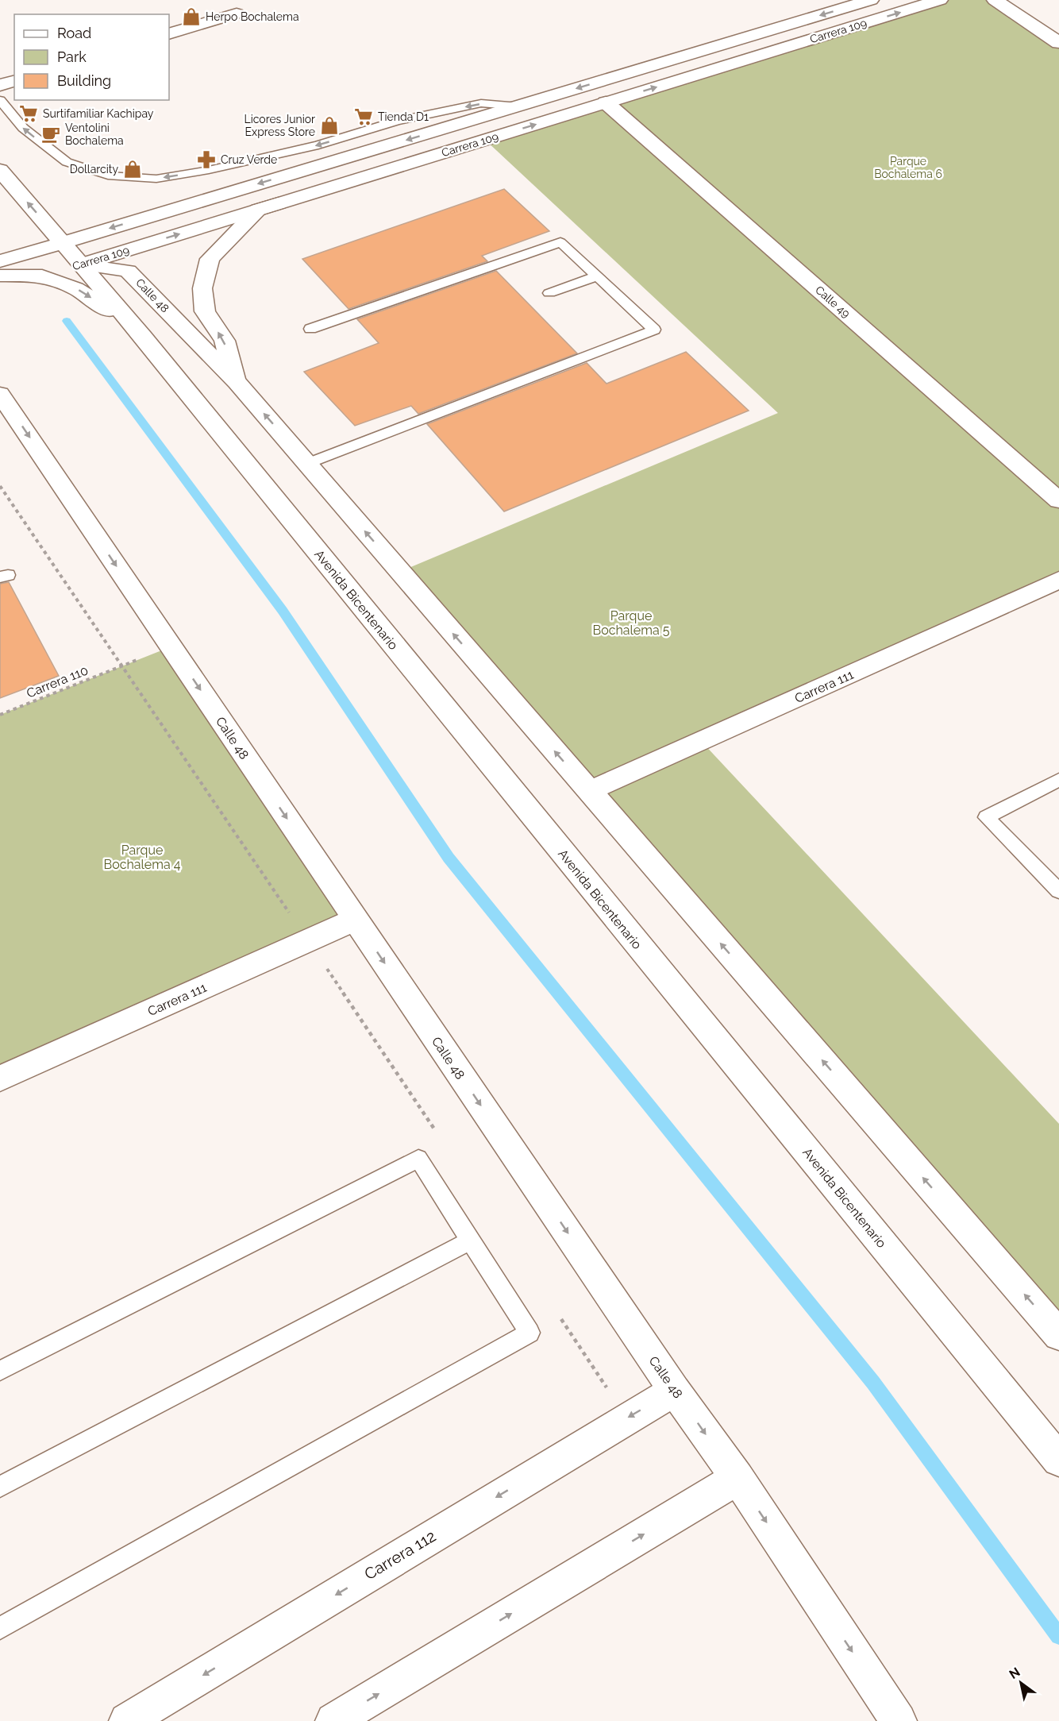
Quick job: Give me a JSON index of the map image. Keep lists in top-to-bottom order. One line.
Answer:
{"streets":{"street":["Carrera 109","Calle 48","Calle 49","Avenida Bicentenario","Carrera 111","Carrera 112"],"path":["Carrera 110"]},"crossings":[["Carrera 109","Calle 48"],["Carrera 109","Calle 49"],["Carrera 109","Avenida Bicentenario"],["Calle 48","Avenida Bicentenario"],["Calle 48","Carrera 111"],["Calle 48","Carrera 112"]],"parks":["Parque Bochalema 6","Parque Bochalema 5","Parque Bochalema 4"],"places":{"shop":["Herpo Bochalema","Licores Junior Express Store","Dollarcity"],"supermarket":["Surtifamiliar Kachipay","Tienda D1"],"cafe":["Ventolini Bochalema"],"pharmacy":["Cruz Verde"]},"legend":["Road","Park","Building"],"north":"top left"}
